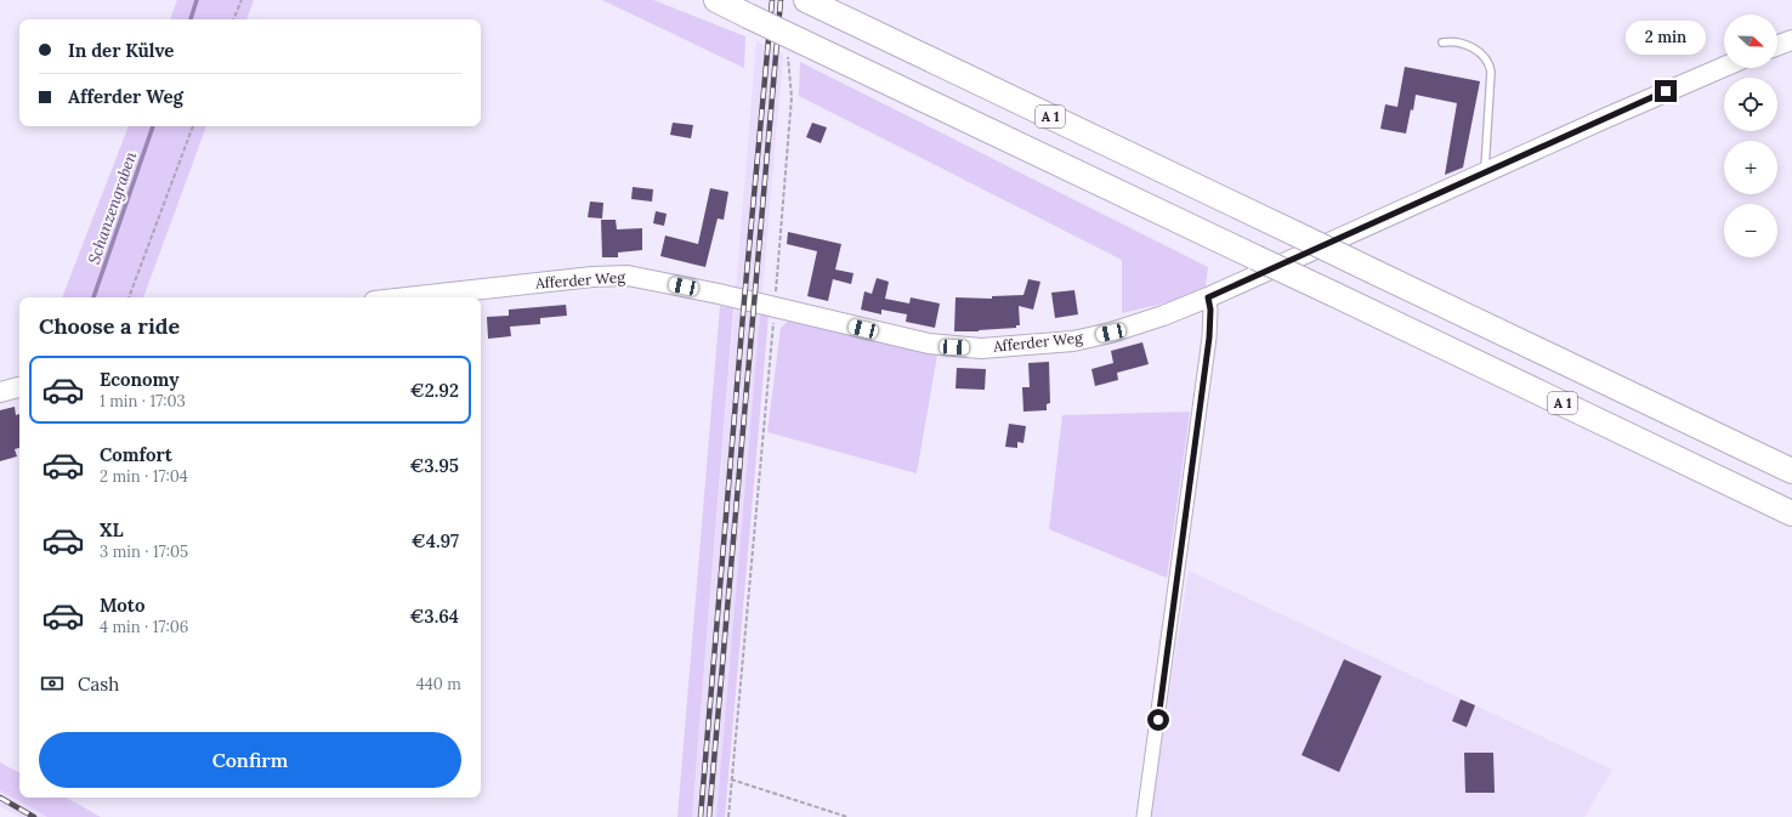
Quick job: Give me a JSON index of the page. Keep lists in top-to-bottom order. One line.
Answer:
{"streets":{"highway":["A 1"],"street":["Afferder Weg"]},"water":["Schanzengraben"],"north":"right","page":{"map_buttons":["+","−"],"banner":["In der Külve","Afferder Weg"],"bubble":"2 min","heading":"Choose a ride","list":[{"name":"Economy","note":"1 min · 17:03","value":"€2.92"},{"name":"Comfort","note":"2 min · 17:04","value":"€3.95"},{"name":"XL","note":"3 min · 17:05","value":"€4.97"},{"name":"Moto","note":"4 min · 17:06","value":"€3.64"}],"pay":["Cash","440 m"],"buttons":"Confirm"}}
